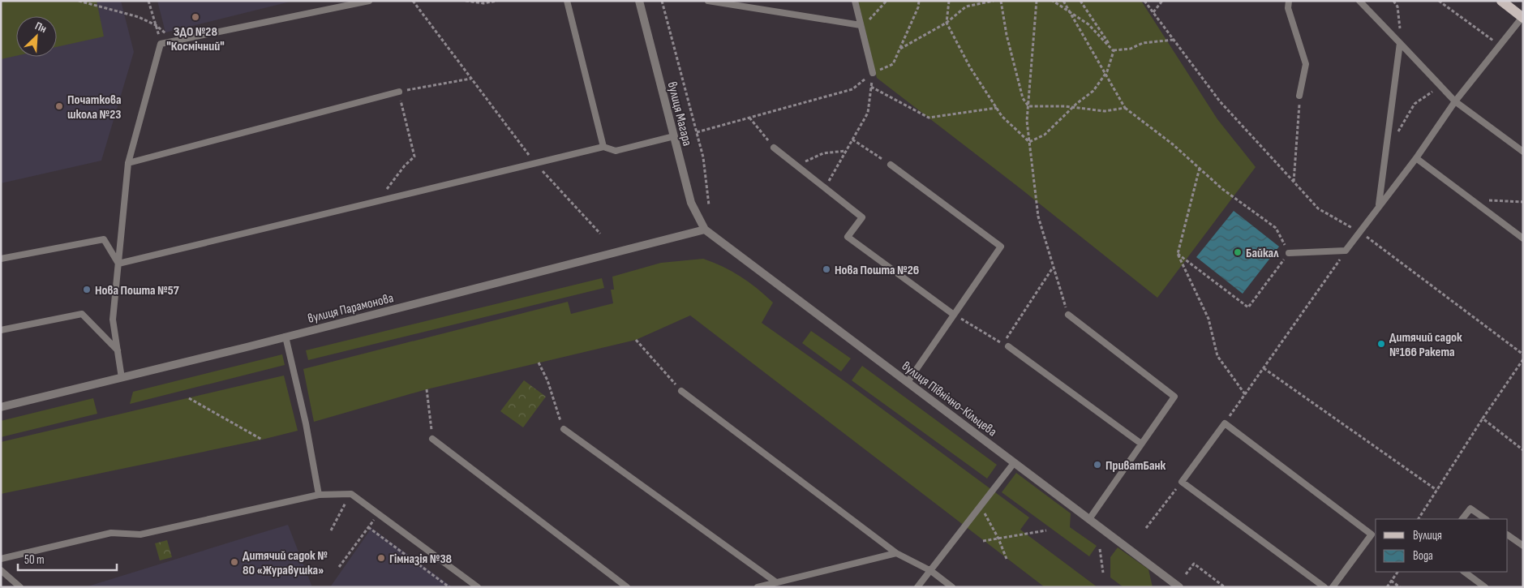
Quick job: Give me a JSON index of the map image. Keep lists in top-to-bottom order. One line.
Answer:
{"streets":{"street":["вулиця Магара","вулиця Парамонова","вулиця Північно-Кільцева"]},"crossings":[["вулиця Магара","вулиця Парамонова"],["вулиця Магара","вулиця Північно-Кільцева"],["вулиця Парамонова","вулиця Північно-Кільцева"]],"places":["ЗДО №28 \"Космічний\"","Початкова школа №23","Байкал","Нова Пошта №26","Нова Пошта №57","Дитячий садок №166 Ракета","ПриватБанк","Гімназія №38","Дитячий садок № 80 «Журавушка»"],"legend":["Вулиця","Вода"],"scale_bar":"50 m","north":"top right"}
